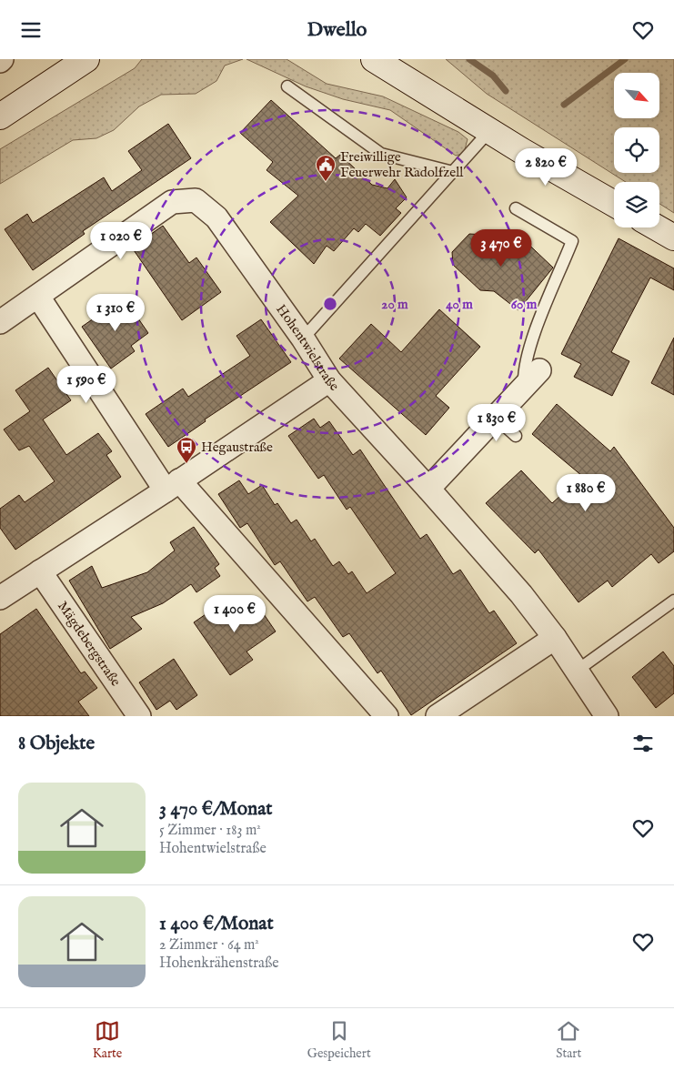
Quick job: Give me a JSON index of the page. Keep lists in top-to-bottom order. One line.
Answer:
{"streets":{"street":["Hohentwielstraße","Mägdebergstraße"]},"places":{"public building":["Freiwillige Feuerwehr Radolfzell"],"bus stop":["Hegaustraße"]},"north":"bottom right","page":{"header":"Dwello","price":["2 820 €","1 020 €","3 470 €","1 310 €","1 590 €","1 830 €","1 880 €","1 400 €"],"heading":"8 Objekte","list":[{"name":"3 470 €/Monat","note":"5 Zimmer · 183 m² · Hohentwielstraße"},{"name":"1 400 €/Monat","note":"2 Zimmer · 64 m² · Hohenkrähenstraße"}],"tabs":["Karte","Gespeichert","Start"]},"rings":["20 m","40 m","60 m"]}
